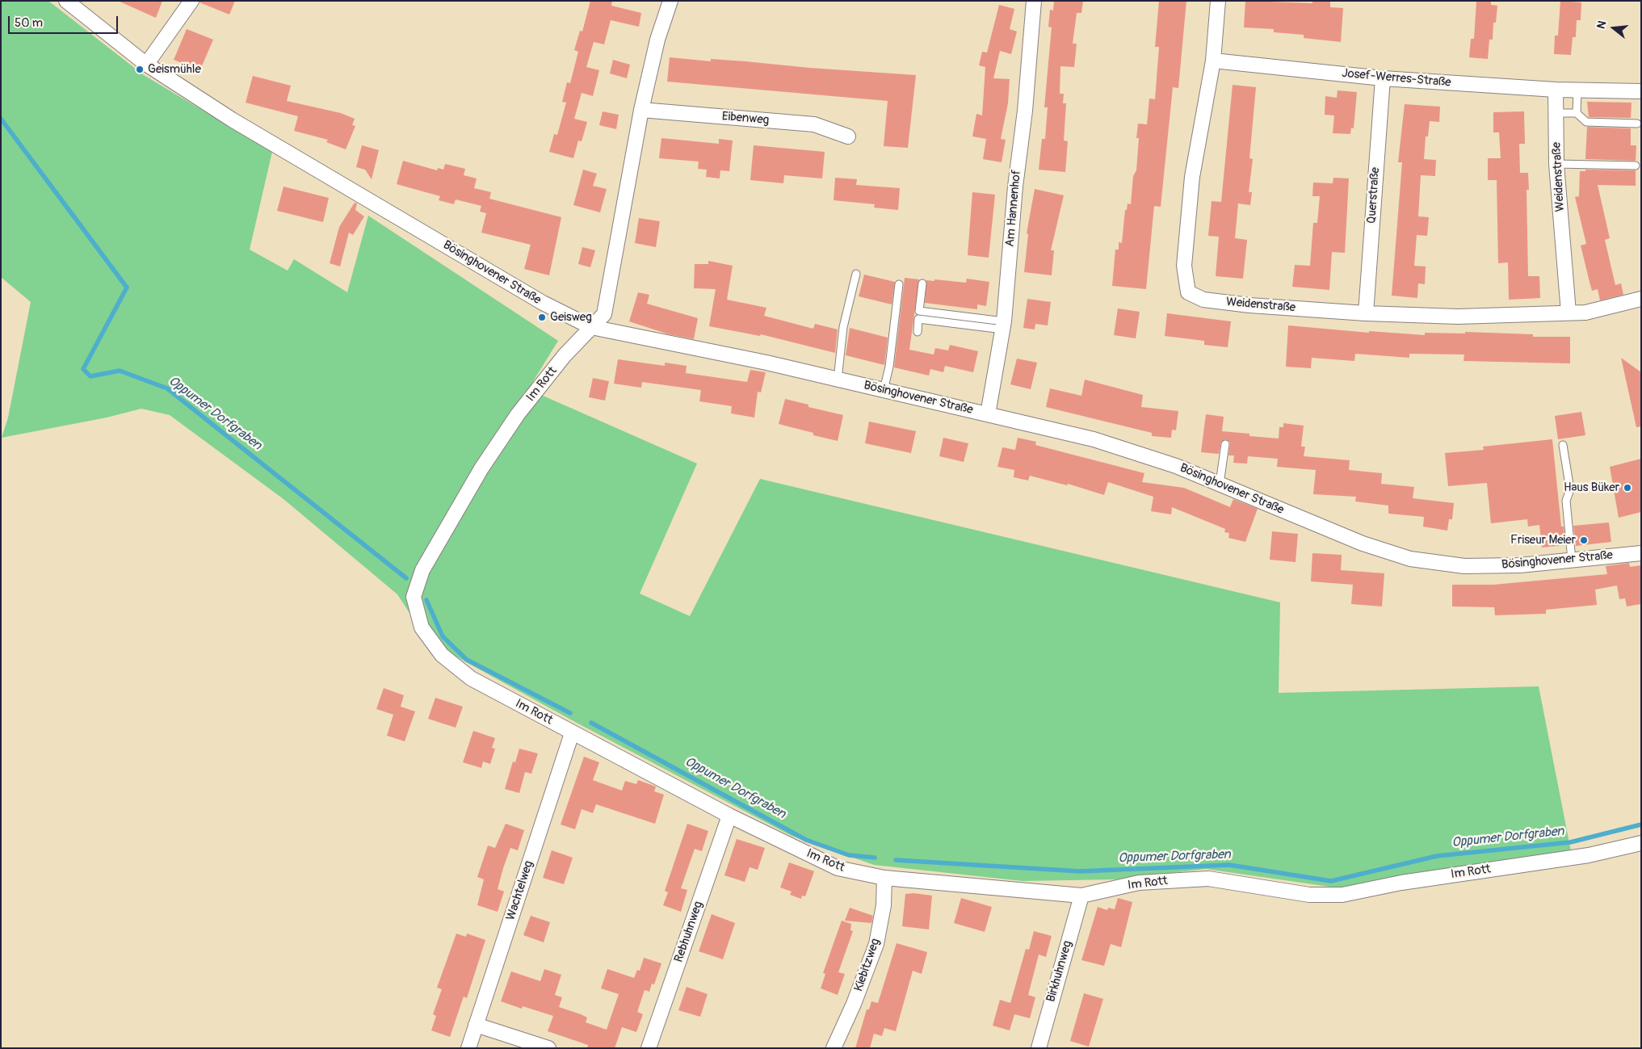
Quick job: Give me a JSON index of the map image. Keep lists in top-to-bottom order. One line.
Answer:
{"streets":{"street":["Josef-Werres-Straße","Eibenweg","Weidenstraße","Querstraße","Am Hannenhof","Bösinghovener Straße","Im Rott","Wachtelweg","Rebhuhnweg","Kiebitzweg","Birkhuhnweg"]},"crossings":[["Josef-Werres-Straße","Weidenstraße"],["Josef-Werres-Straße","Querstraße"],["Weidenstraße","Querstraße"],["Am Hannenhof","Bösinghovener Straße"],["Bösinghovener Straße","Im Rott"],["Im Rott","Wachtelweg"],["Im Rott","Rebhuhnweg"],["Im Rott","Kiebitzweg"],["Im Rott","Birkhuhnweg"]],"water":["Oppumer Dorfgraben"],"places":["Geismühle","Geisweg","Haus Büker","Friseur Meier"],"scale_bar":"50 m","north":"left"}
